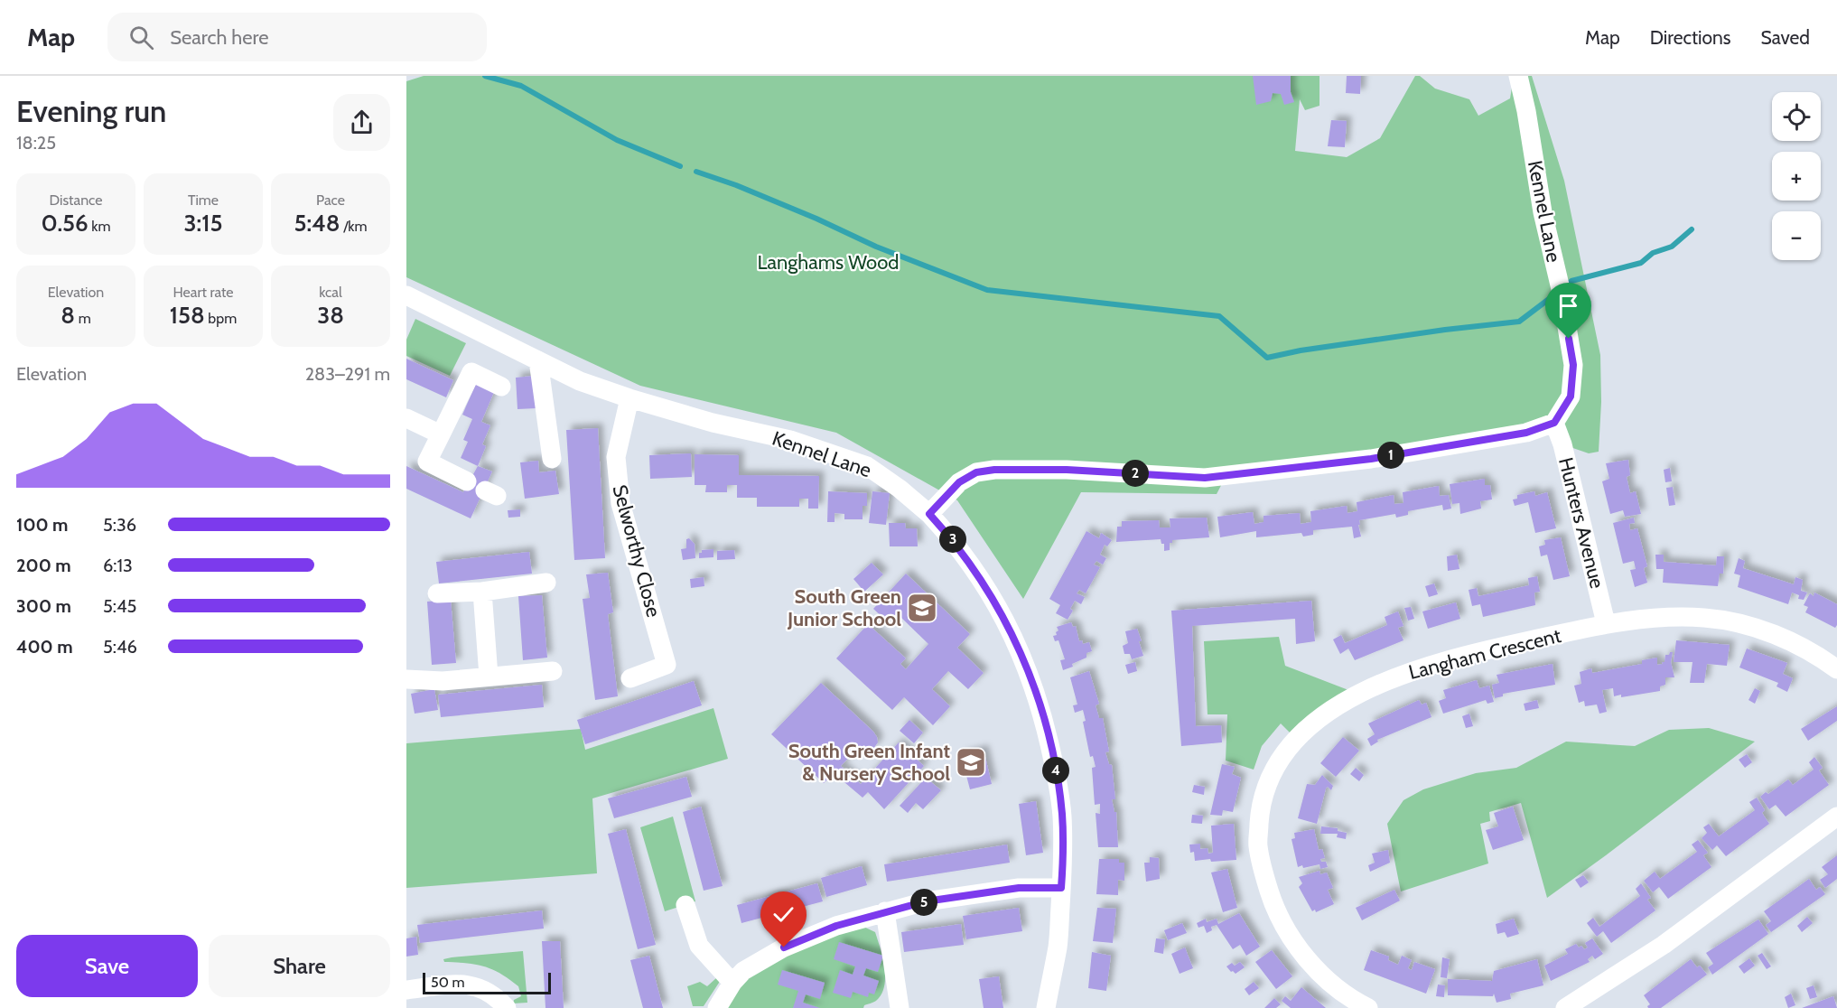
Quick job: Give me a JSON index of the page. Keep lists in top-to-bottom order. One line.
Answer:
{"streets":{"street":["Kennel Lane","Hunters Avenue","Selworthy Close","Langham Crescent"]},"crossings":[["Kennel Lane","Hunters Avenue"],["Kennel Lane","Selworthy Close"],["Hunters Avenue","Langham Crescent"]],"parks":["Langhams Wood"],"places":{"school or university":["South Green Junior School","South Green Infant & Nursery School"]},"scale_bar":"50 m","page":{"header":"Map","search":"Search here","nav":["Map","Directions","Saved"],"heading":["Evening run","18:25"],"map_buttons":["+","−"],"stats":[["Distance","0.56 km"],["Time","3:15"],["Pace","5:48 /km"],["Elevation","8 m"],["Heart rate","158 bpm"],["kcal","38"]],"chart":["Elevation","283–291 m"],"pins":["1","2","3","4","5"],"list":[{"name":"100 m","note":"5:36"},{"name":"200 m","note":"6:13"},{"name":"300 m","note":"5:45"},{"name":"400 m","note":"5:46"}],"buttons":["Save","Share"],"scale":"50 m"}}
